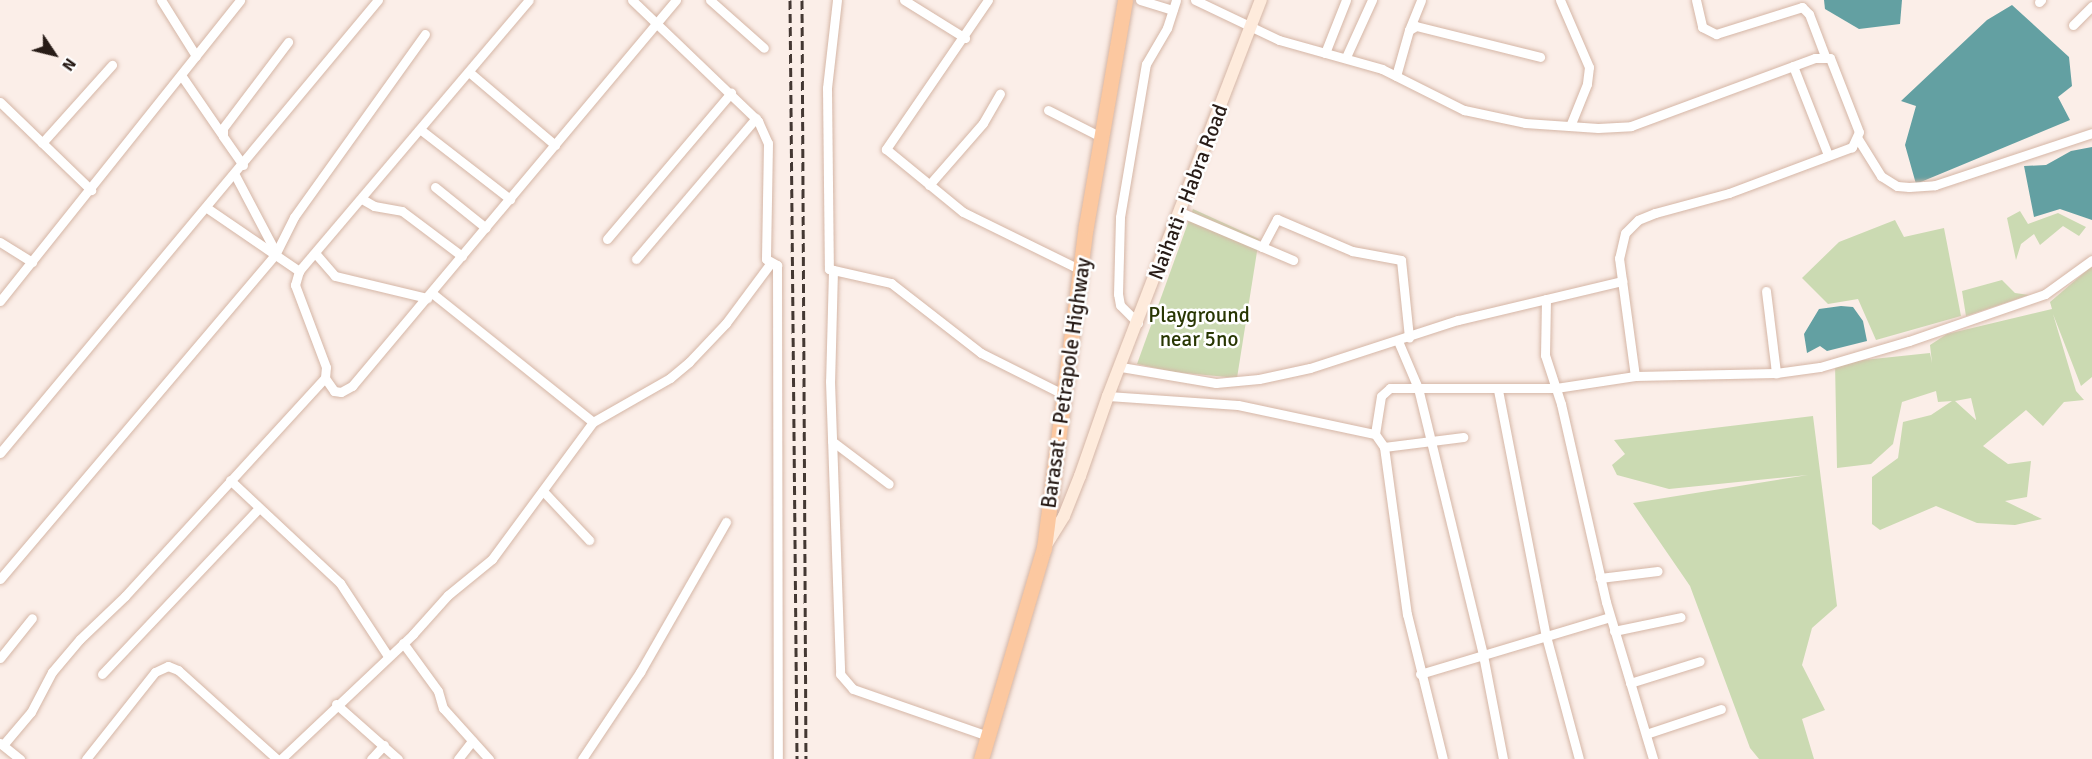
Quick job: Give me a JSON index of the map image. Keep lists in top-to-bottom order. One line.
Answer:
{"streets":{"highway":["Barasat - Petrapole Highway"],"main road":["Naihati - Habra Road"]},"crossings":[["Naihati - Habra Road","Barasat - Petrapole Highway"]],"parks":["Playground near 5no"],"north":"bottom right"}
